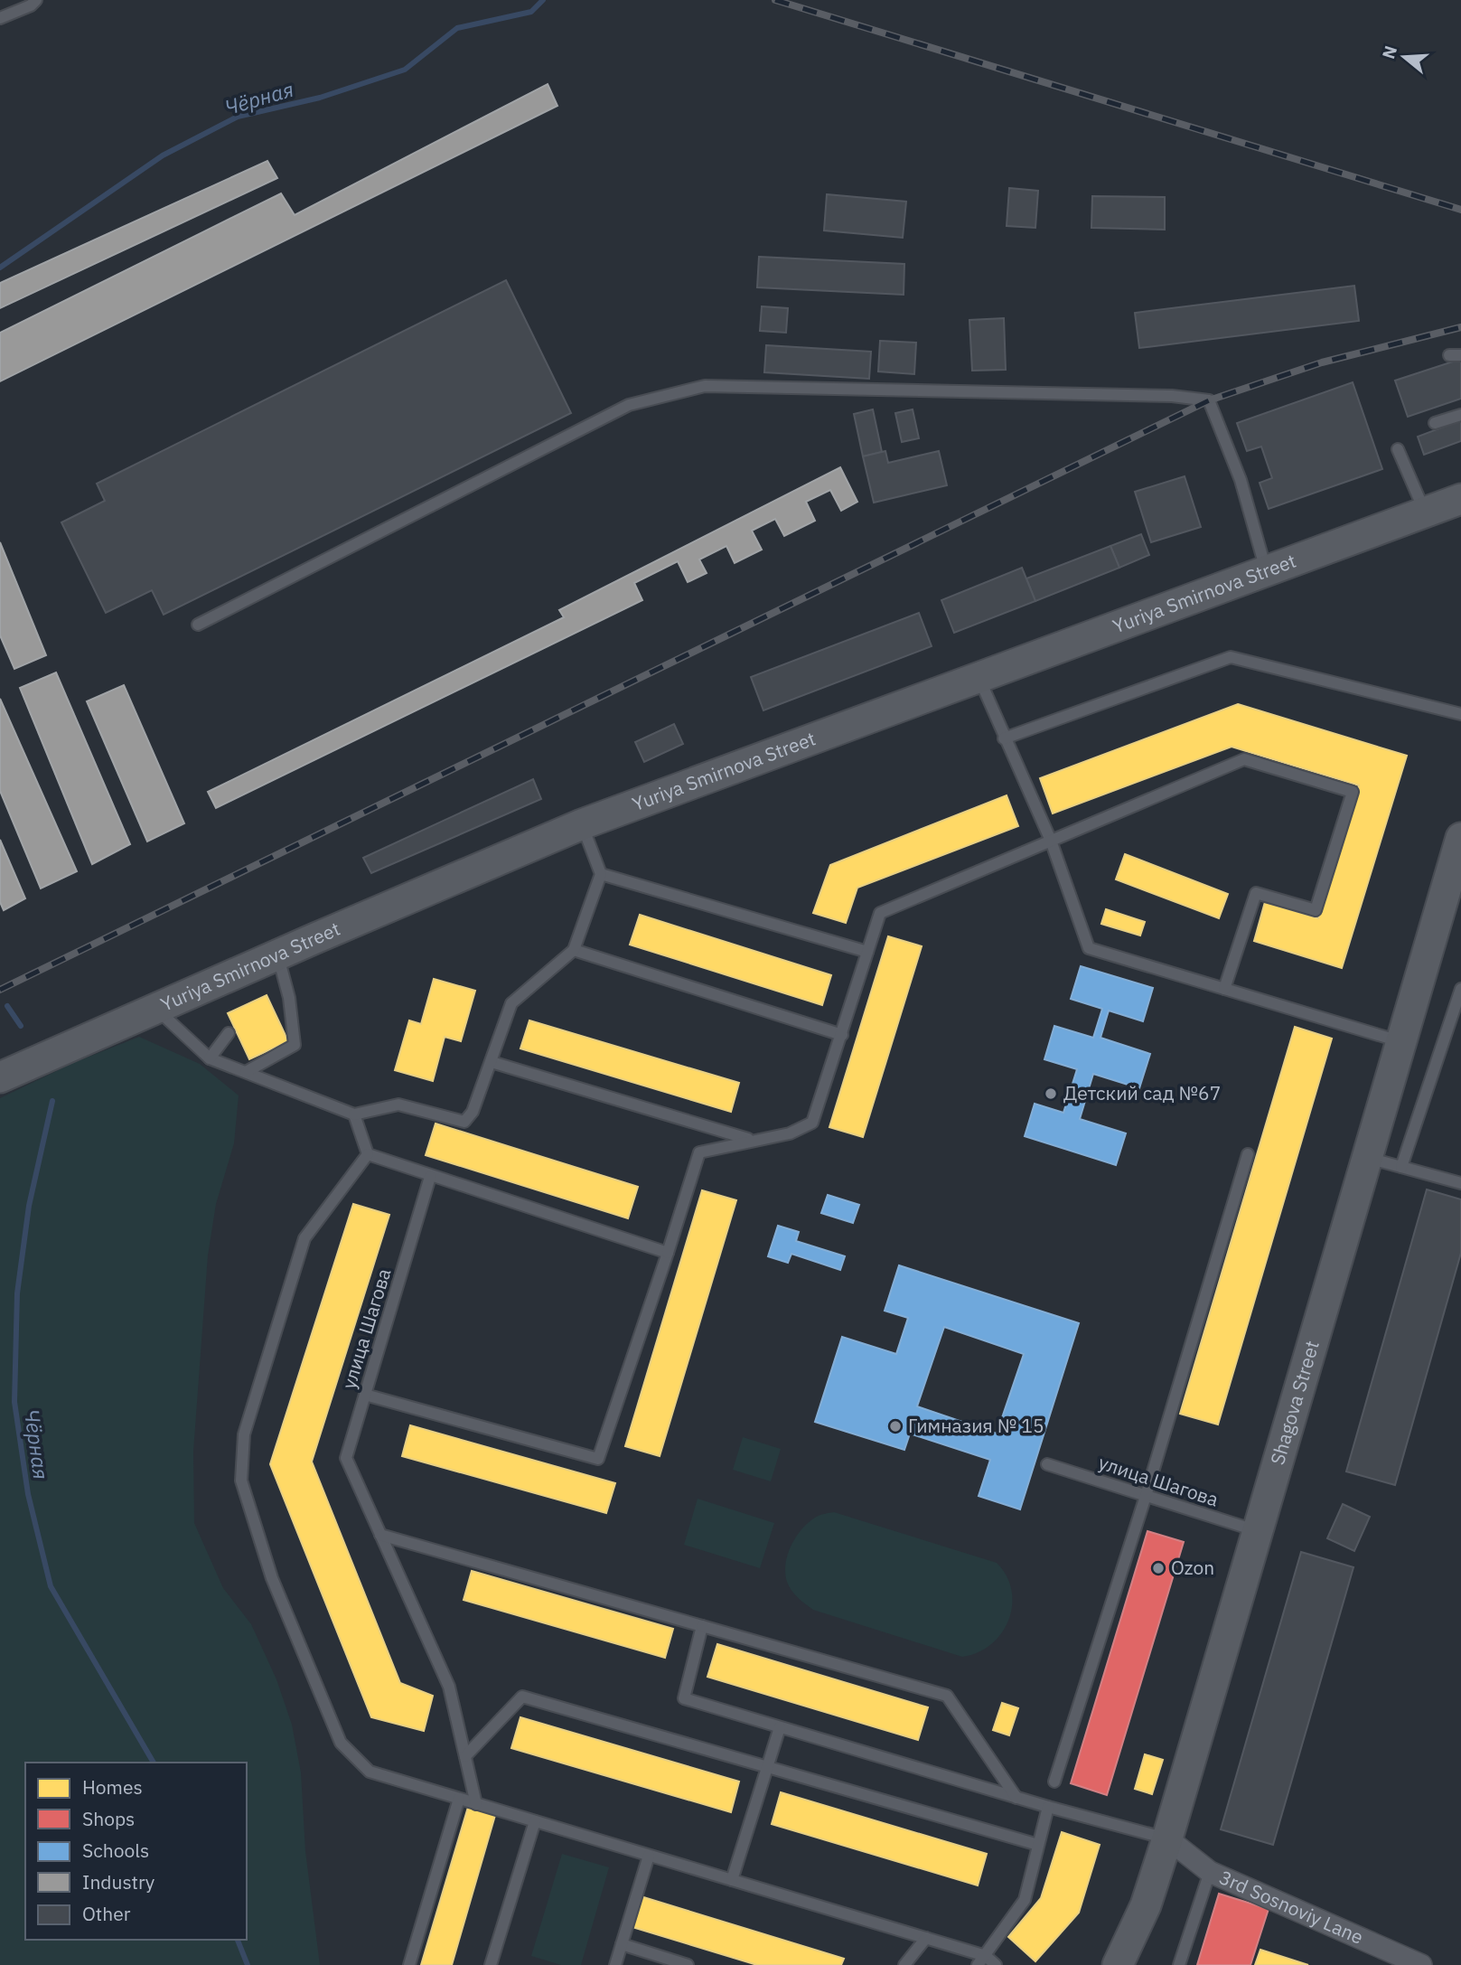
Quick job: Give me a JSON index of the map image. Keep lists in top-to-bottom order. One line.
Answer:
{"streets":{"main road":["Yuriya Smirnova Street","Shagova Street"],"street":["3rd Sosnoviy Lane"],"lane":["улица Шагова"]},"crossings":[["улица Шагова","Shagova Street"],["Shagova Street","3rd Sosnoviy Lane"]],"water":["Чёрная"],"places":["Детский сад №67","Гимназия № 15","Ozon"],"legend":["Homes","Shops","Schools","Industry","Other"],"north":"left"}
